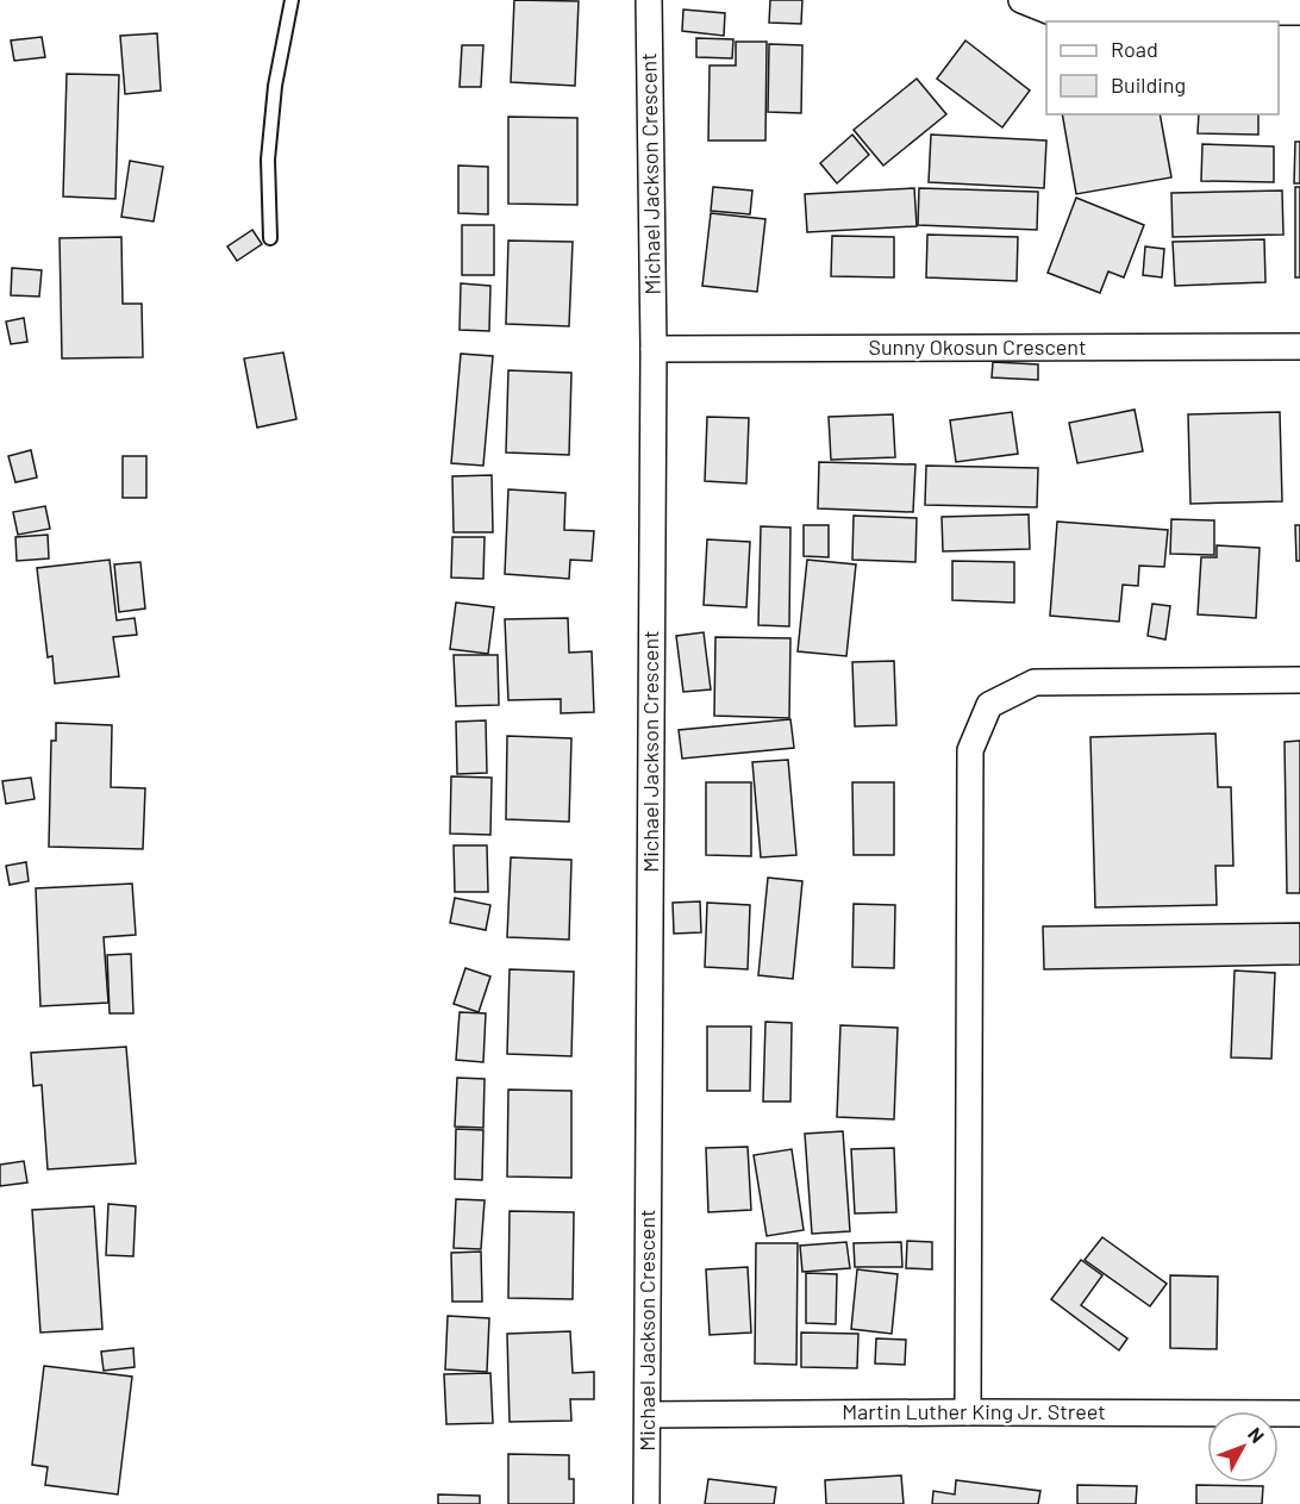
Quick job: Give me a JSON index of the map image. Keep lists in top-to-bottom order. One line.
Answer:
{"streets":{"street":["Michael Jackson Crescent","Sunny Okosun Crescent","Martin Luther King Jr. Street"]},"crossings":[["Michael Jackson Crescent","Sunny Okosun Crescent"],["Michael Jackson Crescent","Martin Luther King Jr. Street"]],"legend":["Road","Building"],"north":"top right"}
